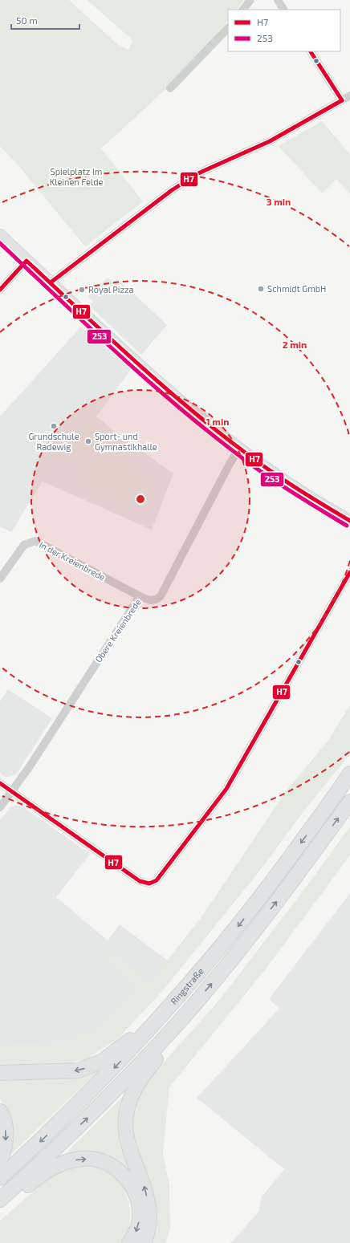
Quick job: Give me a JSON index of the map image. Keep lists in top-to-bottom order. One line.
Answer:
{"streets":{"highway":["Ringstraße"],"street":["In der Kreienbrede","Obere Kreienbrede"]},"crossings":[["In der Kreienbrede","Obere Kreienbrede"]],"parks":["Spielplatz Im Kleinen Felde"],"places":["Schmidt GmbH","Royal Pizza","Grundschule Radewig","Sport- und Gymnastikhalle"],"lines":["transit line H7","transit line 253"],"legend":["H7","253"],"scale_bar":"50 m","rings":["3 min","2 min","1 min"]}
